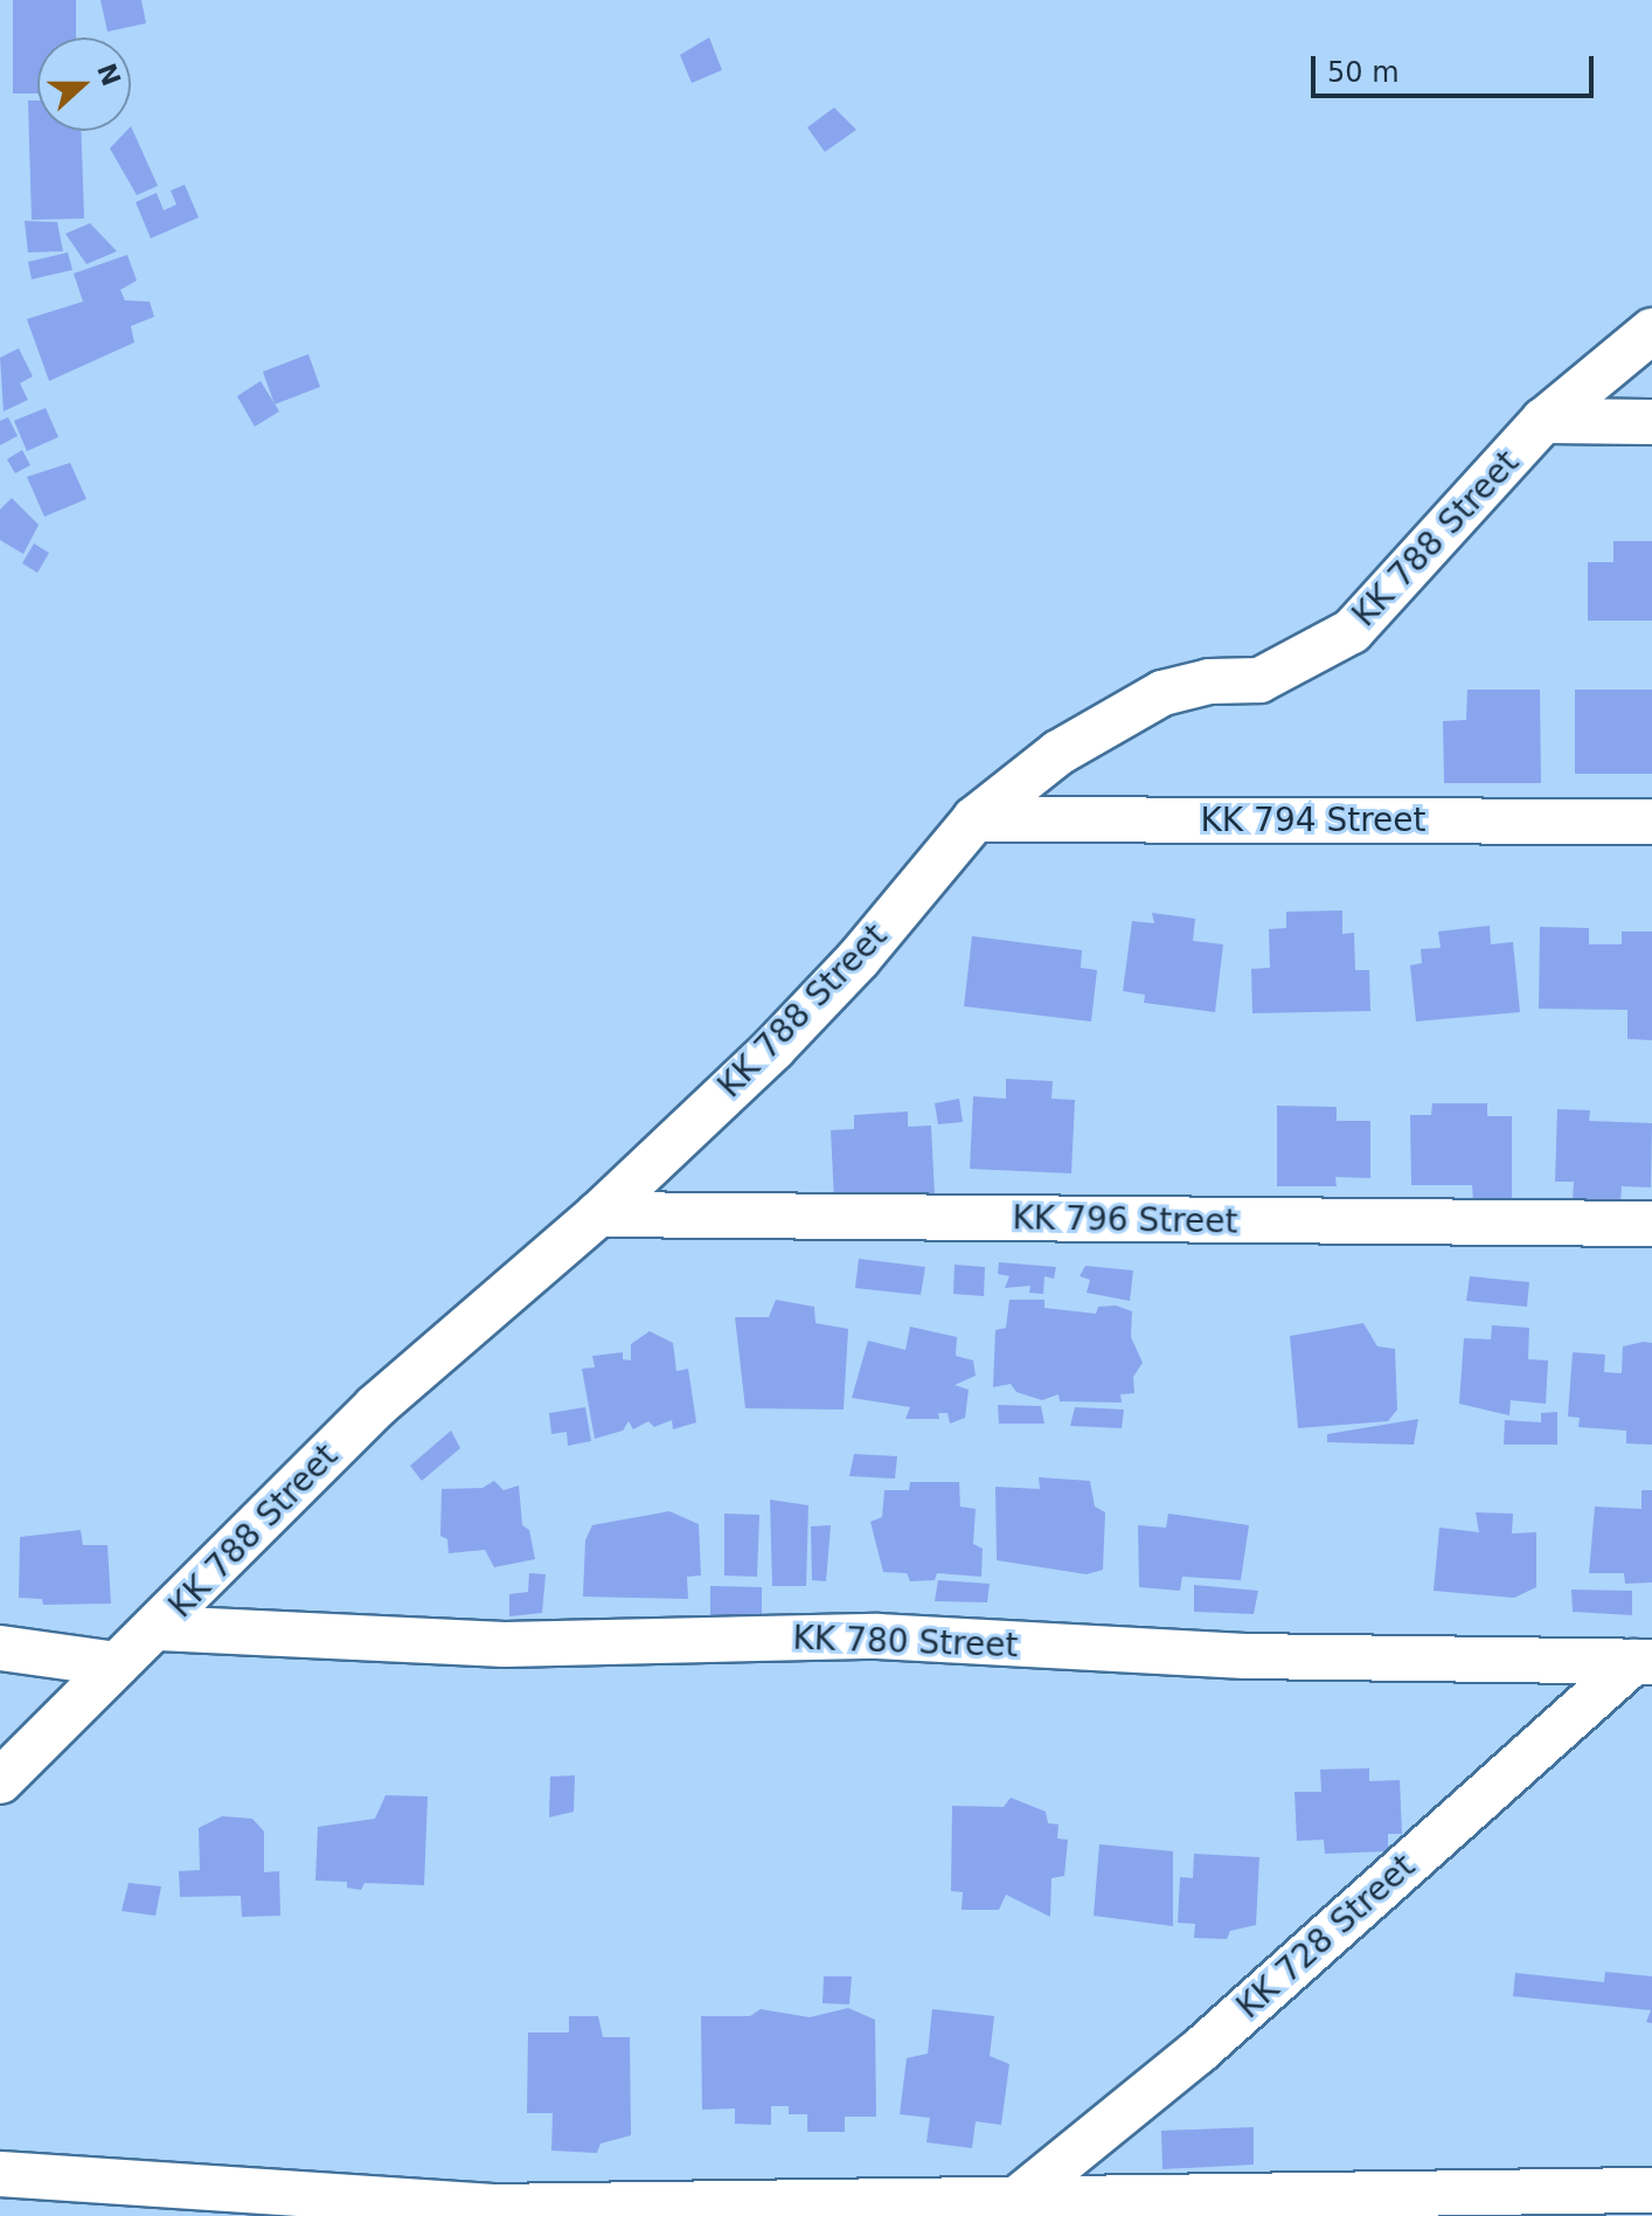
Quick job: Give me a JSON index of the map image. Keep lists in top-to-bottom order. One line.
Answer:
{"streets":{"street":["KK 788 Street","KK 794 Street","KK 796 Street","KK 780 Street","KK 728 Street"]},"crossings":[["KK 788 Street","KK 794 Street"],["KK 788 Street","KK 796 Street"],["KK 788 Street","KK 780 Street"],["KK 780 Street","KK 728 Street"]],"scale_bar":"50 m","north":"right"}
